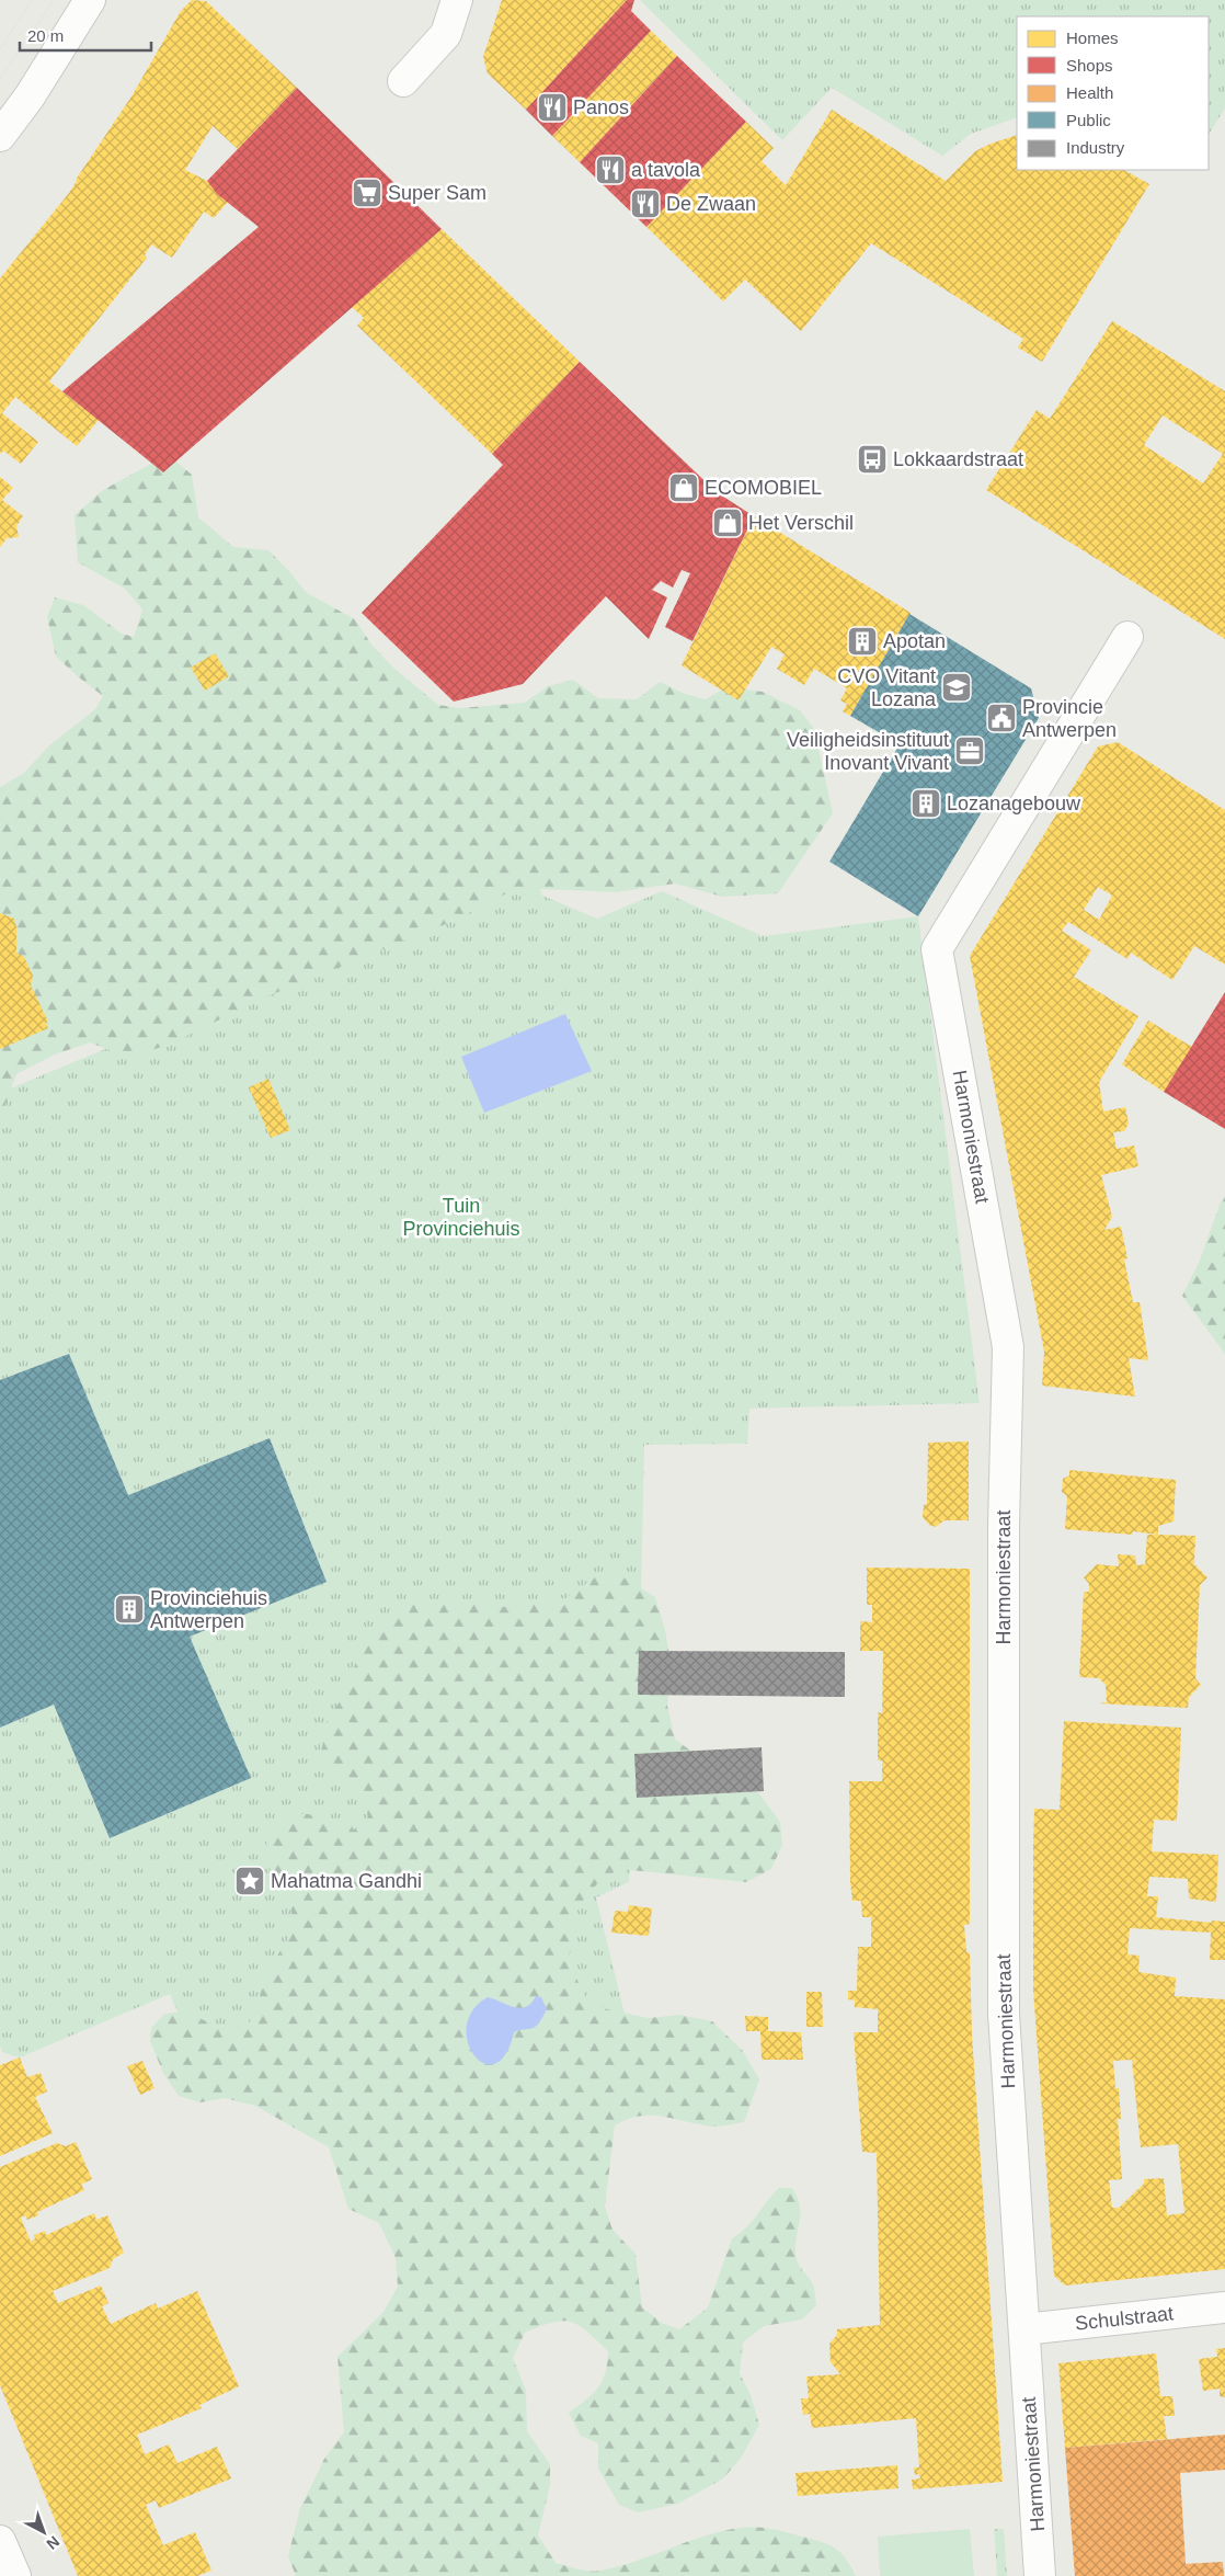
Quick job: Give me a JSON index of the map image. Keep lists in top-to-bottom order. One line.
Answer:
{"streets":{"street":["Harmoniestraat","Schulstraat"]},"crossings":[["Harmoniestraat","Schulstraat"]],"parks":["Tuin Provinciehuis"],"places":{"restaurant":["Panos","a tavola","De Zwaan"],"supermarket":["Super Sam"],"bus stop":["Lokkaardstraat"],"shop":["ECOMOBIEL","Het Verschil"],"building":["Apotan","Lozanagebouw","Provinciehuis Antwerpen"],"school or university":["CVO Vitant Lozana"],"public building":["Provincie Antwerpen"],"office":["Veiligheidsinstituut Inovant Vivant"],"place":["Mahatma Gandhi"]},"legend":["Homes","Shops","Health","Public","Industry"],"scale_bar":"20 m","north":"bottom right"}
